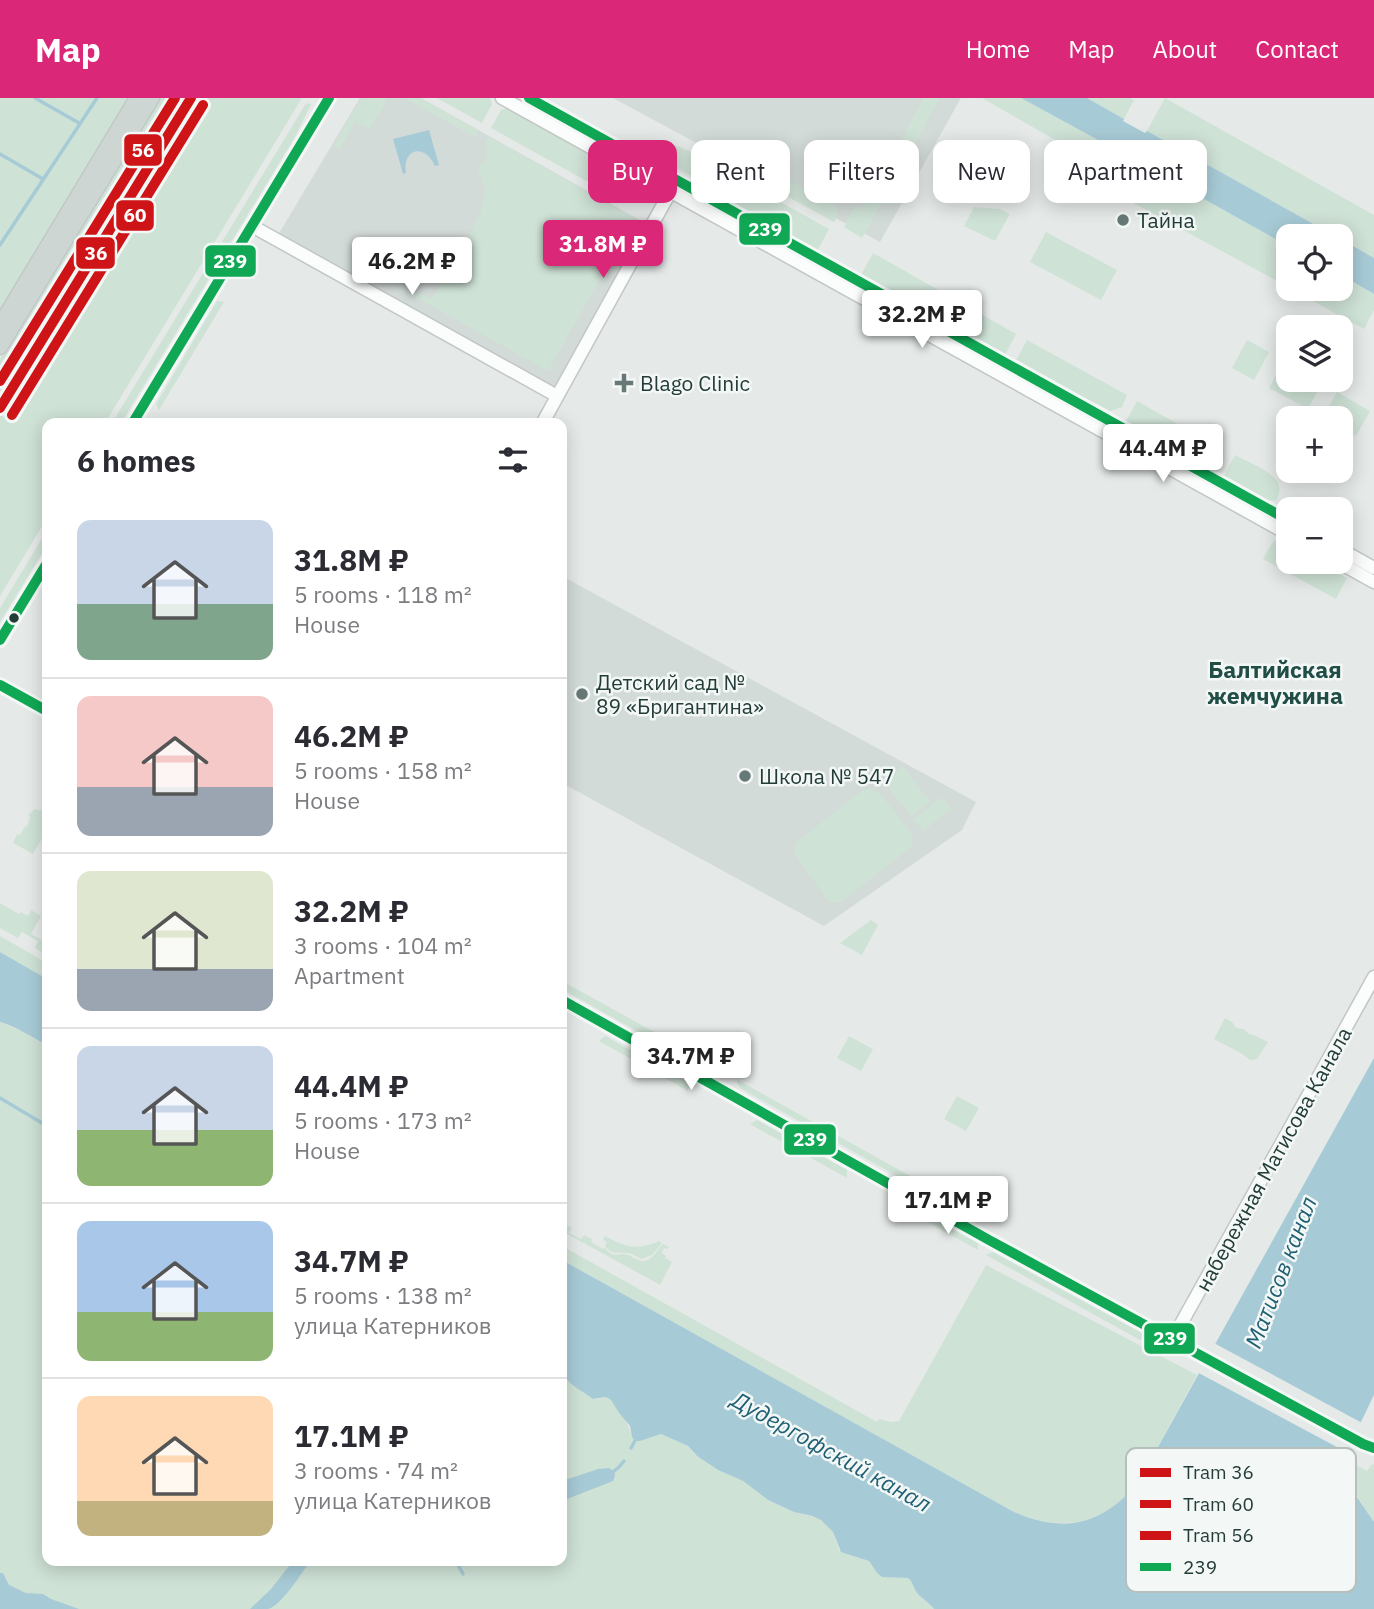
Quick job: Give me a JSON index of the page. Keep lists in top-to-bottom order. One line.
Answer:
{"streets":{"street":["набережная Матисова Канала"]},"districts":["Балтийская жемчужина"],"water":["Матисов канал","Дудергофский канал"],"places":{"other":["Тайна","Детский сад № 89 «Бригантина»","Школа № 547"],"health":["Blago Clinic"]},"lines":["tram line 36","tram line 56","transit line 239","tram line 60"],"legend":["Tram 36","Tram 60","Tram 56","239"],"page":{"header":"Map","nav":["Home","Map","About","Contact"],"chip":["Buy","Rent","Filters","New","Apartment"],"price":["31.8M ₽","46.2M ₽","32.2M ₽","44.4M ₽","34.7M ₽","17.1M ₽"],"map_buttons":["+","−"],"heading":"6 homes","list":[{"name":"31.8M ₽","note":"5 rooms · 118 m² · House"},{"name":"46.2M ₽","note":"5 rooms · 158 m² · House"},{"name":"32.2M ₽","note":"3 rooms · 104 m² · Apartment"},{"name":"44.4M ₽","note":"5 rooms · 173 m² · House"},{"name":"34.7M ₽","note":"5 rooms · 138 m² · улица Катерников"},{"name":"17.1M ₽","note":"3 rooms · 74 m² · улица Катерников"}]}}
